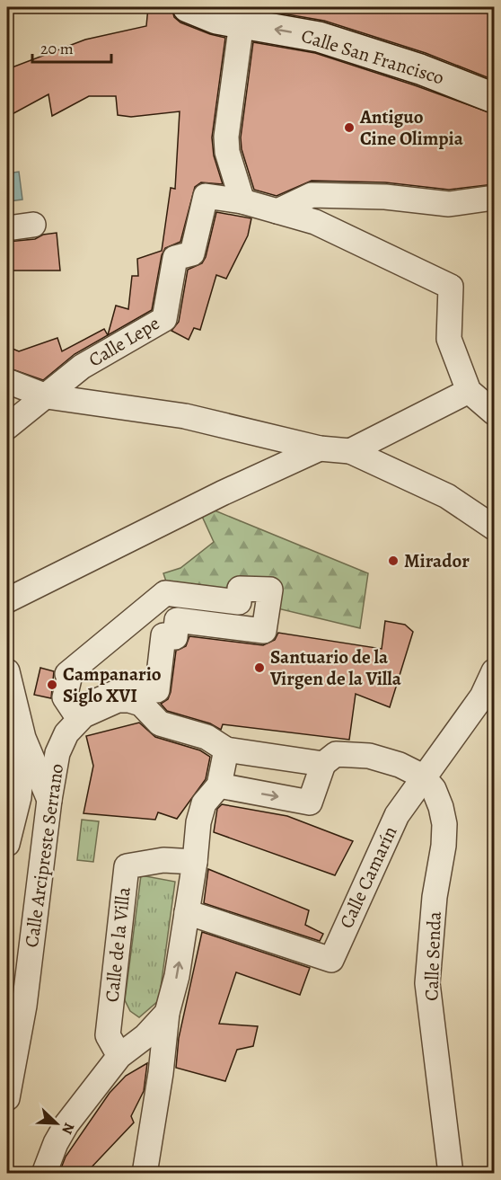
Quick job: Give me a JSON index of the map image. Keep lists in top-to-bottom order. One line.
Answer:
{"streets":{"street":["Calle San Francisco","Calle Lepe","Calle Arcipreste Serrano","Calle Camarín","Calle de la Villa","Calle Senda"]},"crossings":[["Calle Camarín","Calle Senda"]],"places":["Antiguo Cine Olimpia","Mirador","Santuario de la Virgen de la Villa","Campanario Siglo XVI"],"scale_bar":"20 m","north":"bottom right"}
